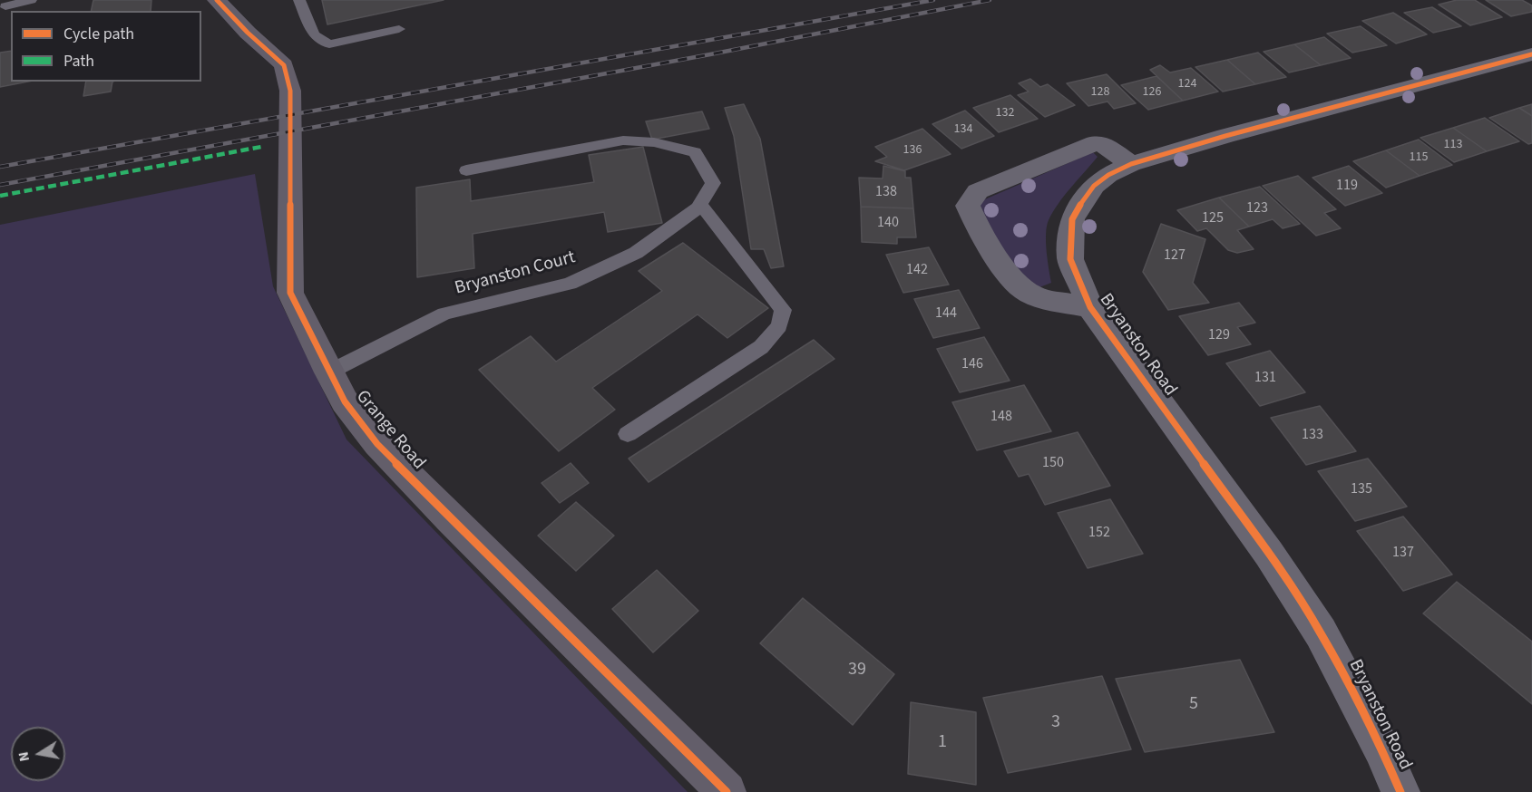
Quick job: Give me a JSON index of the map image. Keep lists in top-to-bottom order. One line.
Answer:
{"streets":{"street":["Bryanston Road","Grange Road"],"lane":["Bryanston Court"]},"crossings":[["Bryanston Court","Grange Road"]],"house_numbers":["124","128","126","132","134","113","136","115","119","138","123","125","140","127","142","144","129","146","131","148","133","150","135","152","137","39","5","3","1"],"legend":["Cycle path","Path"],"north":"left"}
